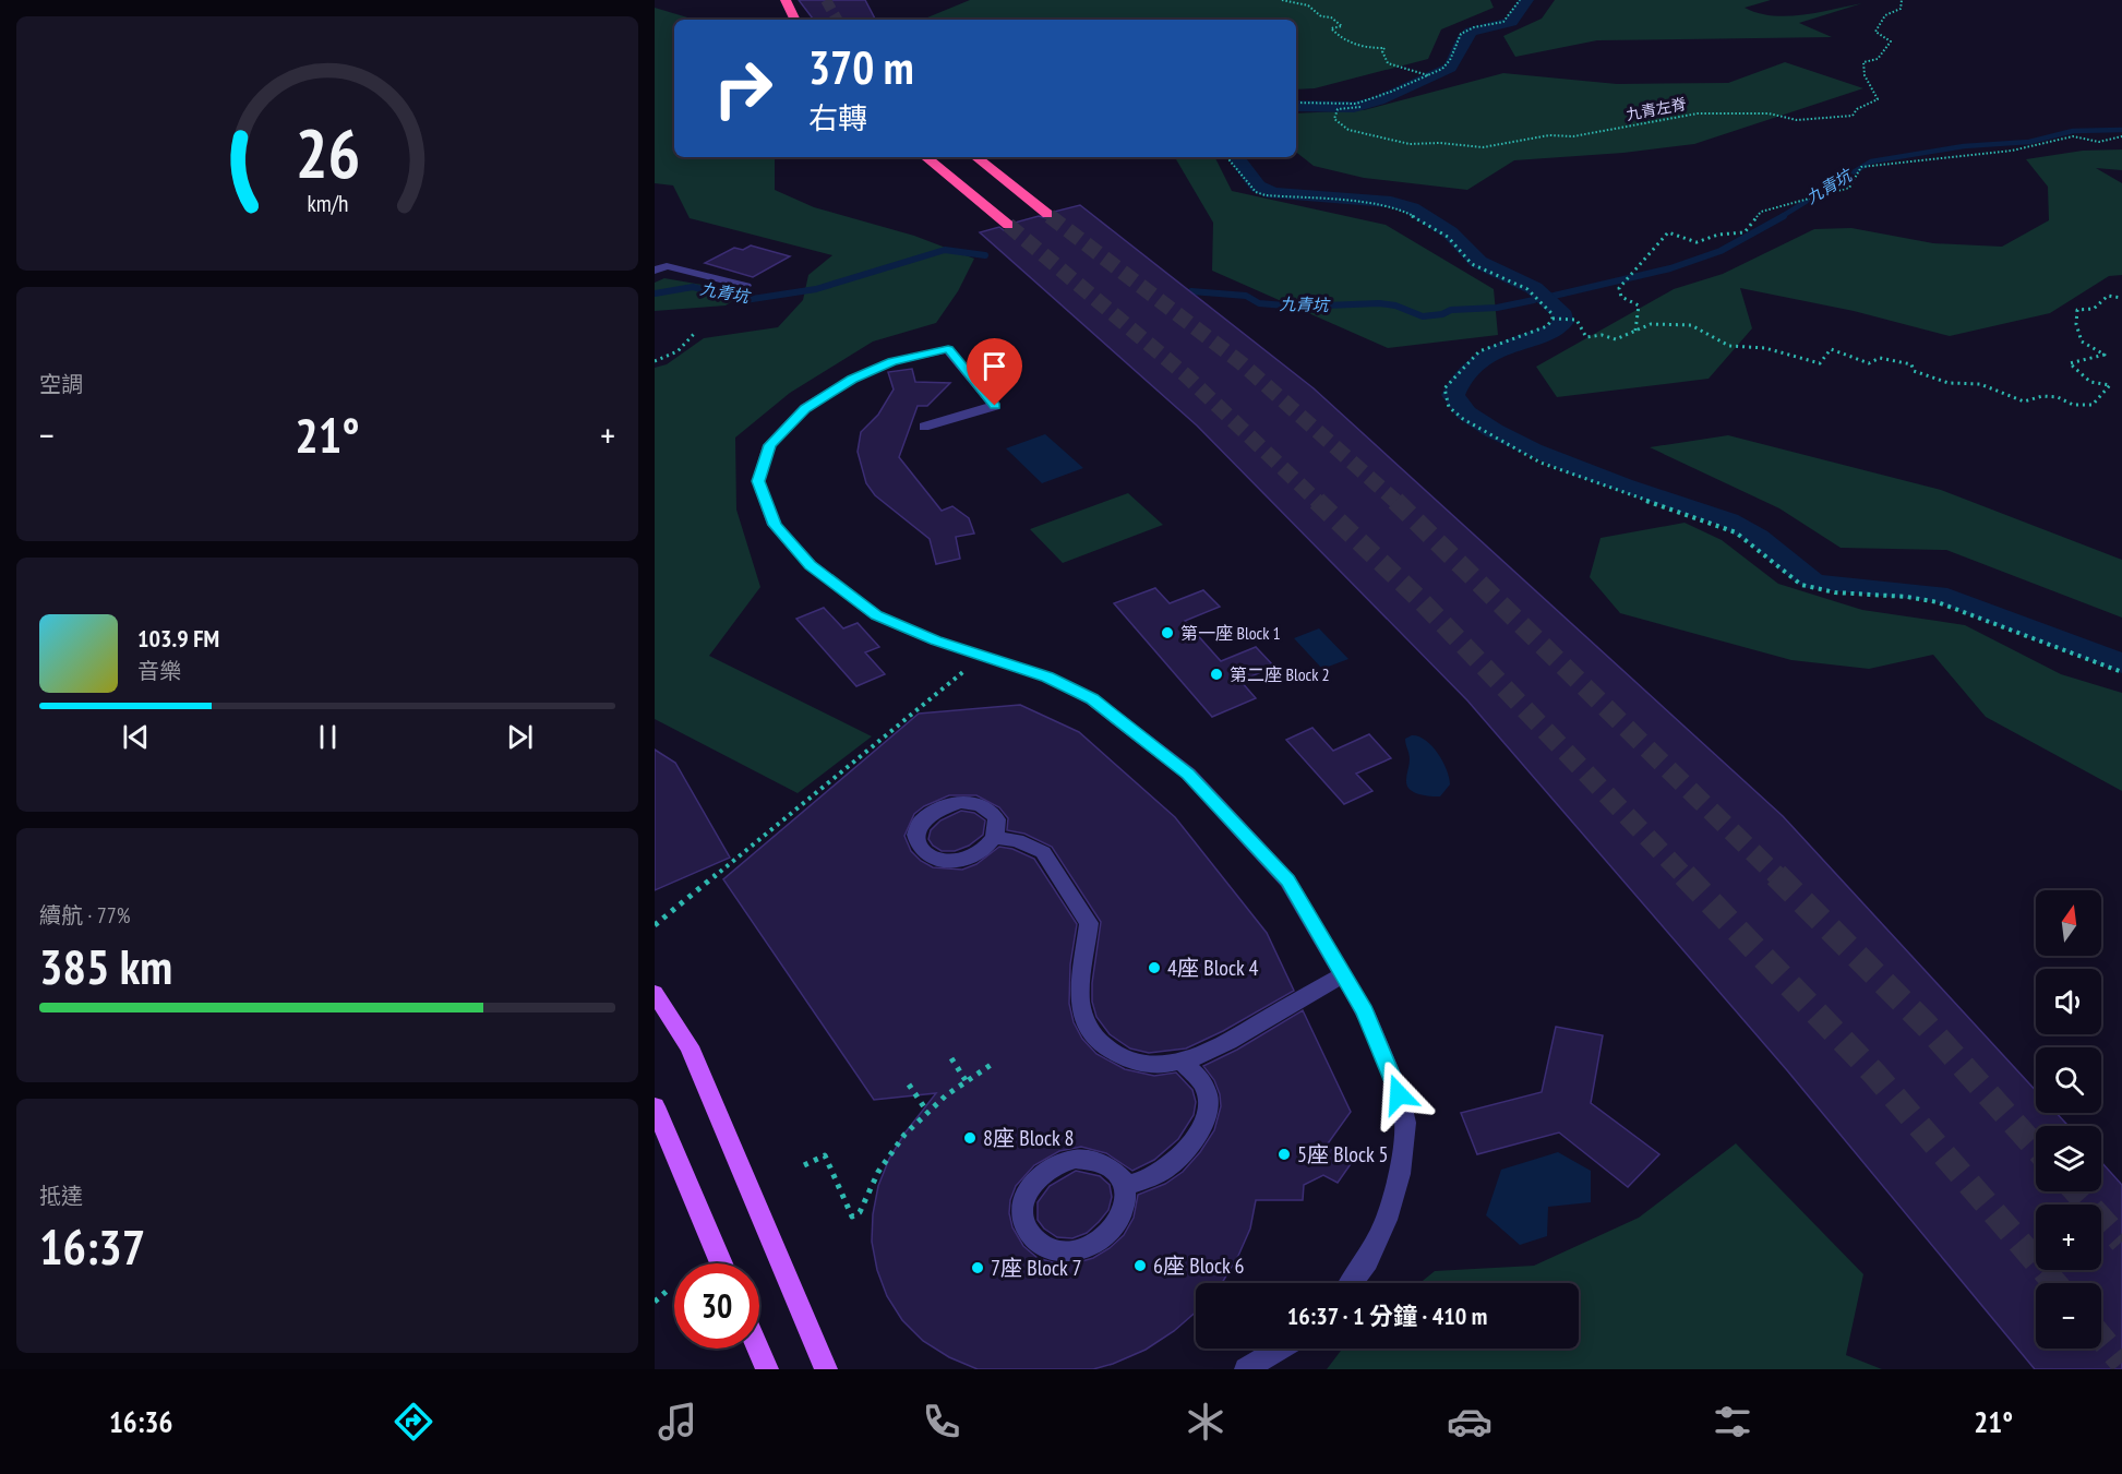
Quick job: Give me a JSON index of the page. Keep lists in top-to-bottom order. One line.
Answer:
{"streets":{"path":["九青左脊"]},"water":["九青坑"],"places":["第一座 Block 1","第二座 Block 2","4座 Block 4","8座 Block 8","5座 Block 5","6座 Block 6","7座 Block 7"],"north":"top","page":{"turn":["370 m","右轉"],"tile":["空調",["續航 · 77%","385 km"],["抵達","16:37"]],"heat":["−","21°","+"],"song":["103.9 FM","音樂"],"map_buttons":["+","−"],"limit":"30","trip":"16:37 · 1 分鐘 · 410 m","tabs":["16:36","21°"],"gauge":["26","km/h"]}}
